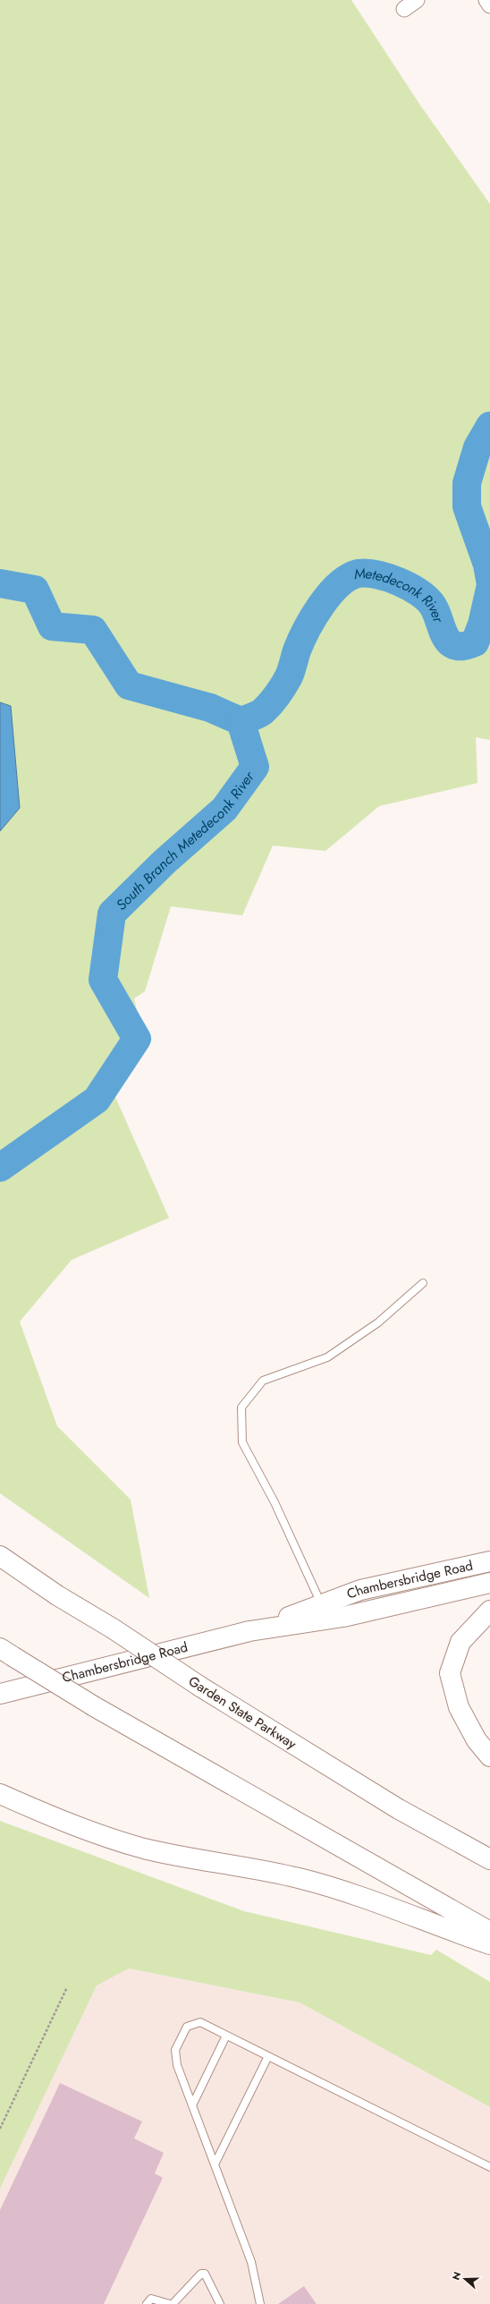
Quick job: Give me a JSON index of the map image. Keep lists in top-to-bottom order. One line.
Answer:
{"streets":{"main road":["Chambersbridge Road","Garden State Parkway"]},"water":["Metedeconk River","South Branch Metedeconk River"],"north":"left"}
